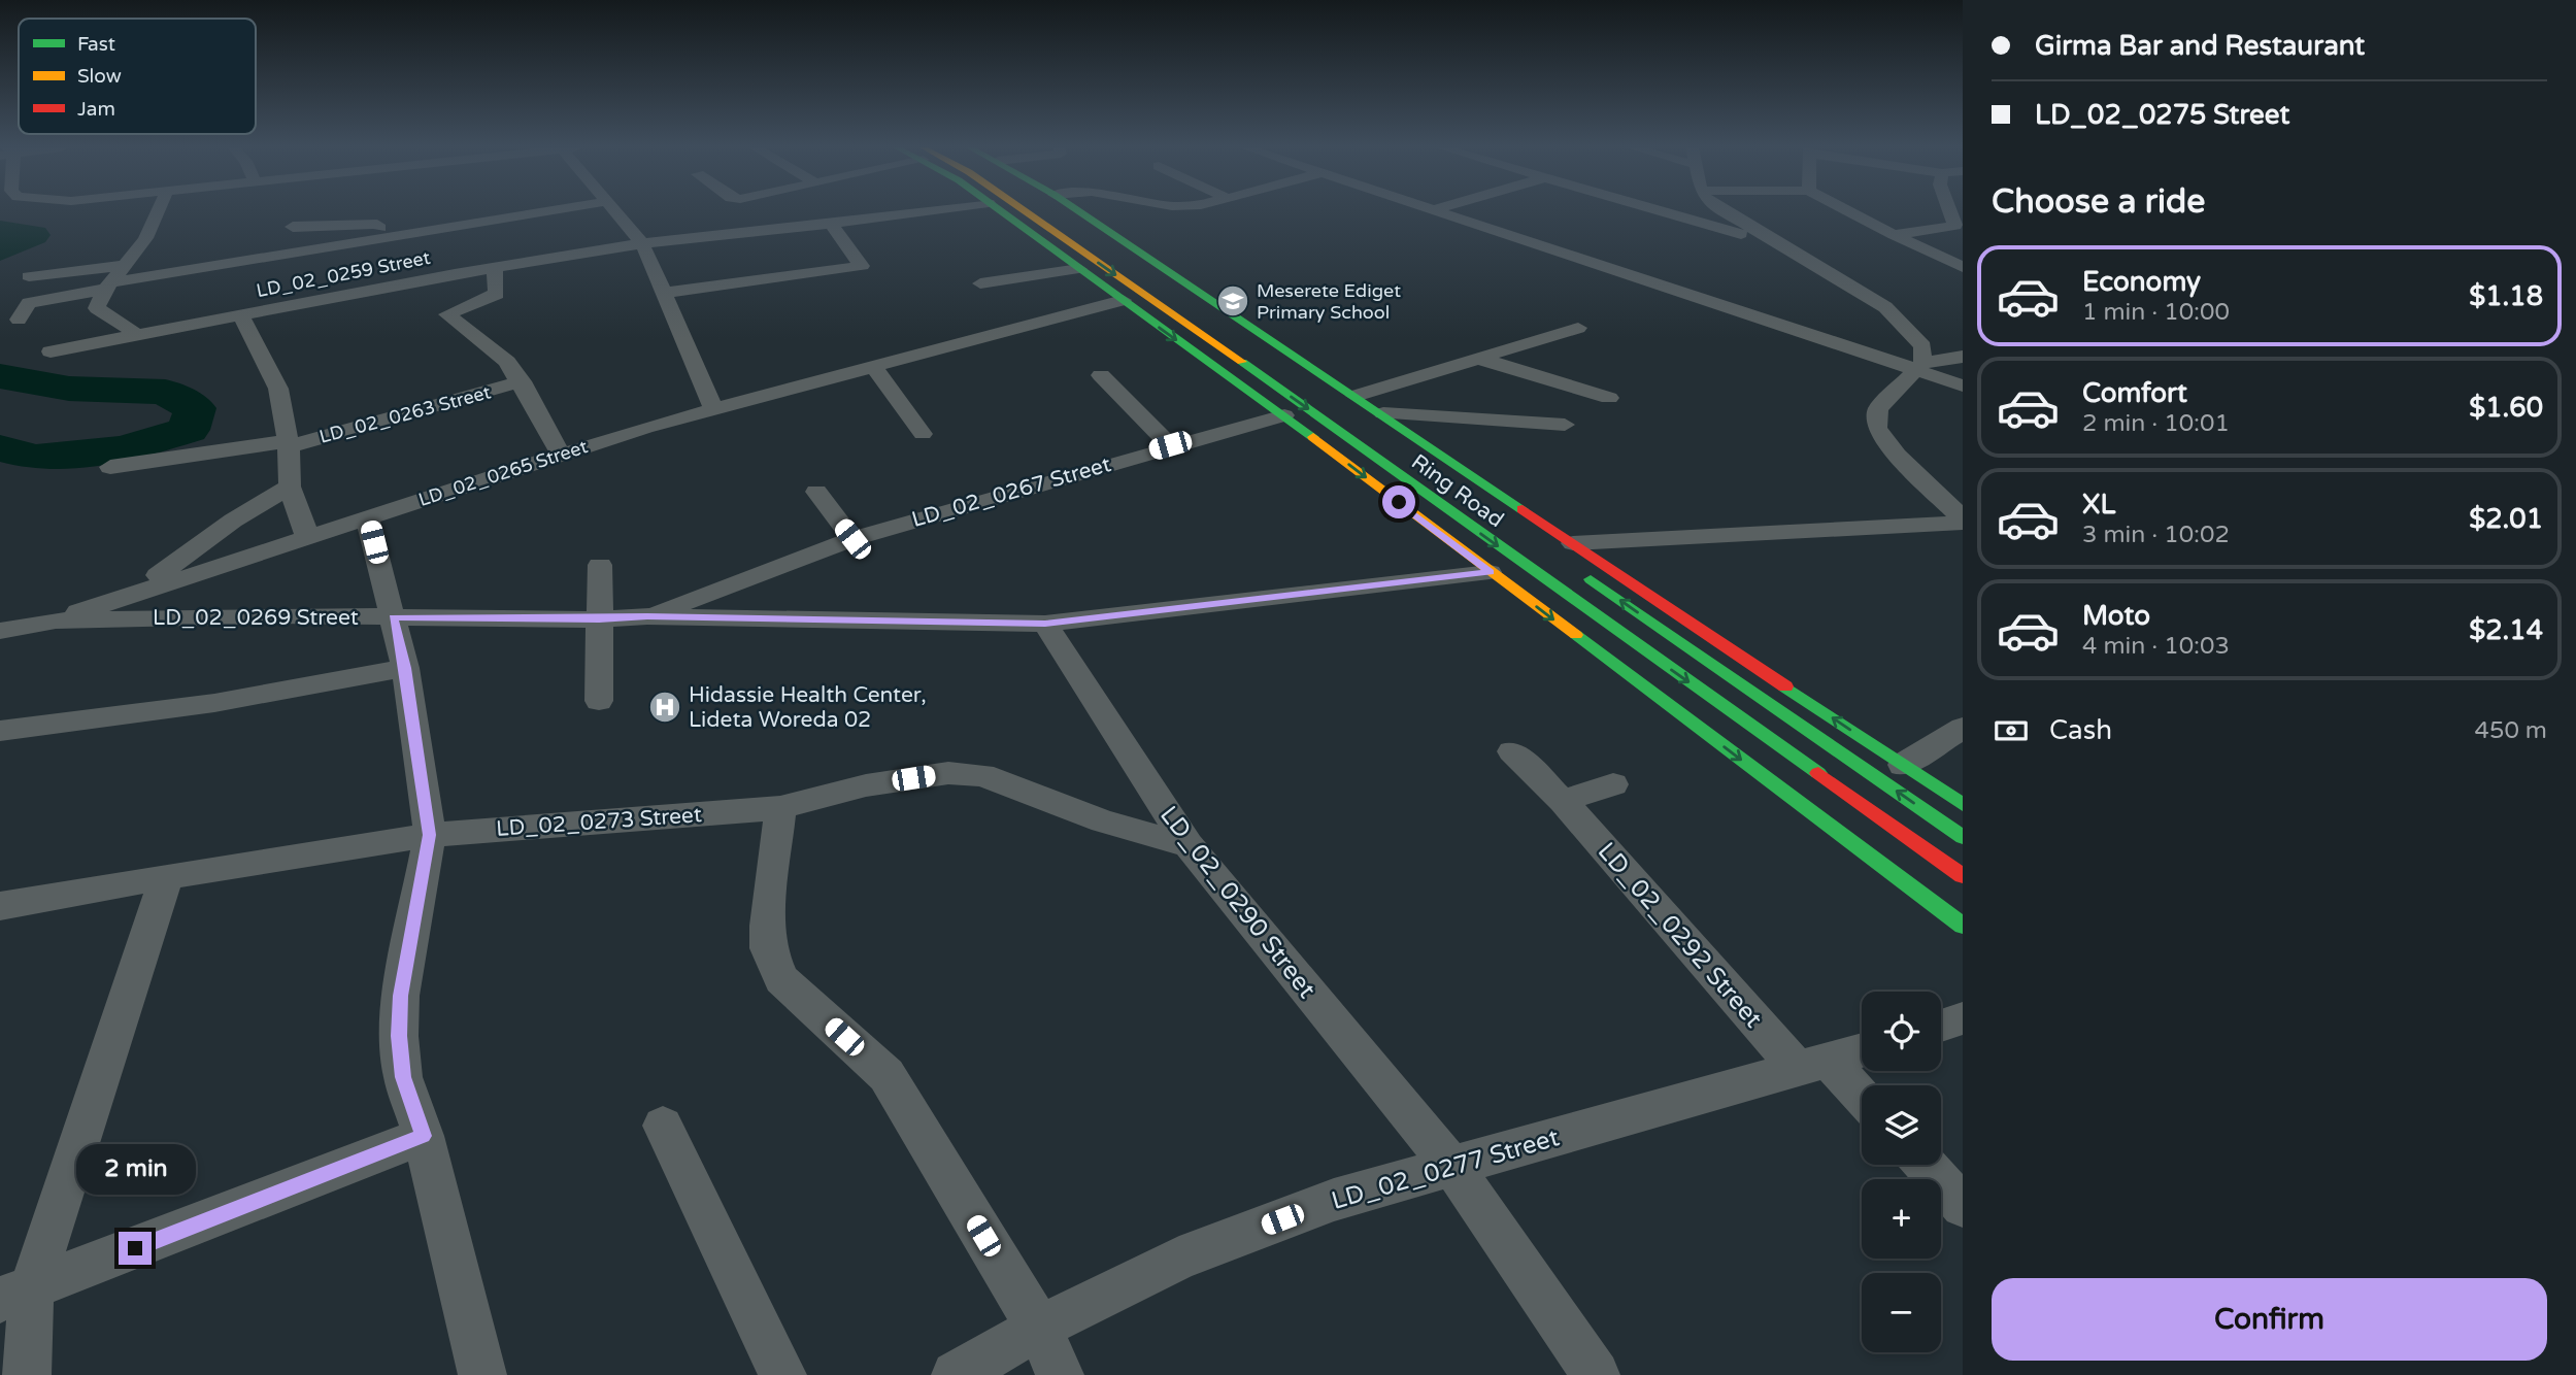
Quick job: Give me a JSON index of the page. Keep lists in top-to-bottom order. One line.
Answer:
{"streets":{"main road":["Ring Road"],"street":["LD_02_0259 Street","LD_02_0263 Street","LD_02_0265 Street","LD_02_0267 Street","LD_02_0269 Street","LD_02_0273 Street","LD_02_0290 Street","LD_02_0292 Street","LD_02_0277 Street"]},"crossings":[["LD_02_0265 Street","LD_02_0269 Street"],["LD_02_0267 Street","LD_02_0269 Street"],["LD_02_0269 Street","LD_02_0290 Street"],["LD_02_0273 Street","LD_02_0290 Street"],["LD_02_0290 Street","LD_02_0277 Street"],["LD_02_0292 Street","LD_02_0277 Street"]],"places":{"school or university":["Meserete Ediget Primary School"],"hospital":["Hidassie Health Center, Lideta Woreda 02"]},"legend":["Fast","Slow","Jam"],"page":{"banner":["Girma Bar and Restaurant","LD_02_0275 Street"],"heading":"Choose a ride","list":[{"name":"Economy","note":"1 min · 10:00","value":"$1.18"},{"name":"Comfort","note":"2 min · 10:01","value":"$1.60"},{"name":"XL","note":"3 min · 10:02","value":"$2.01"},{"name":"Moto","note":"4 min · 10:03","value":"$2.14"}],"pay":["Cash","450 m"],"map_buttons":["+","−"],"bubble":"2 min","buttons":"Confirm"}}
